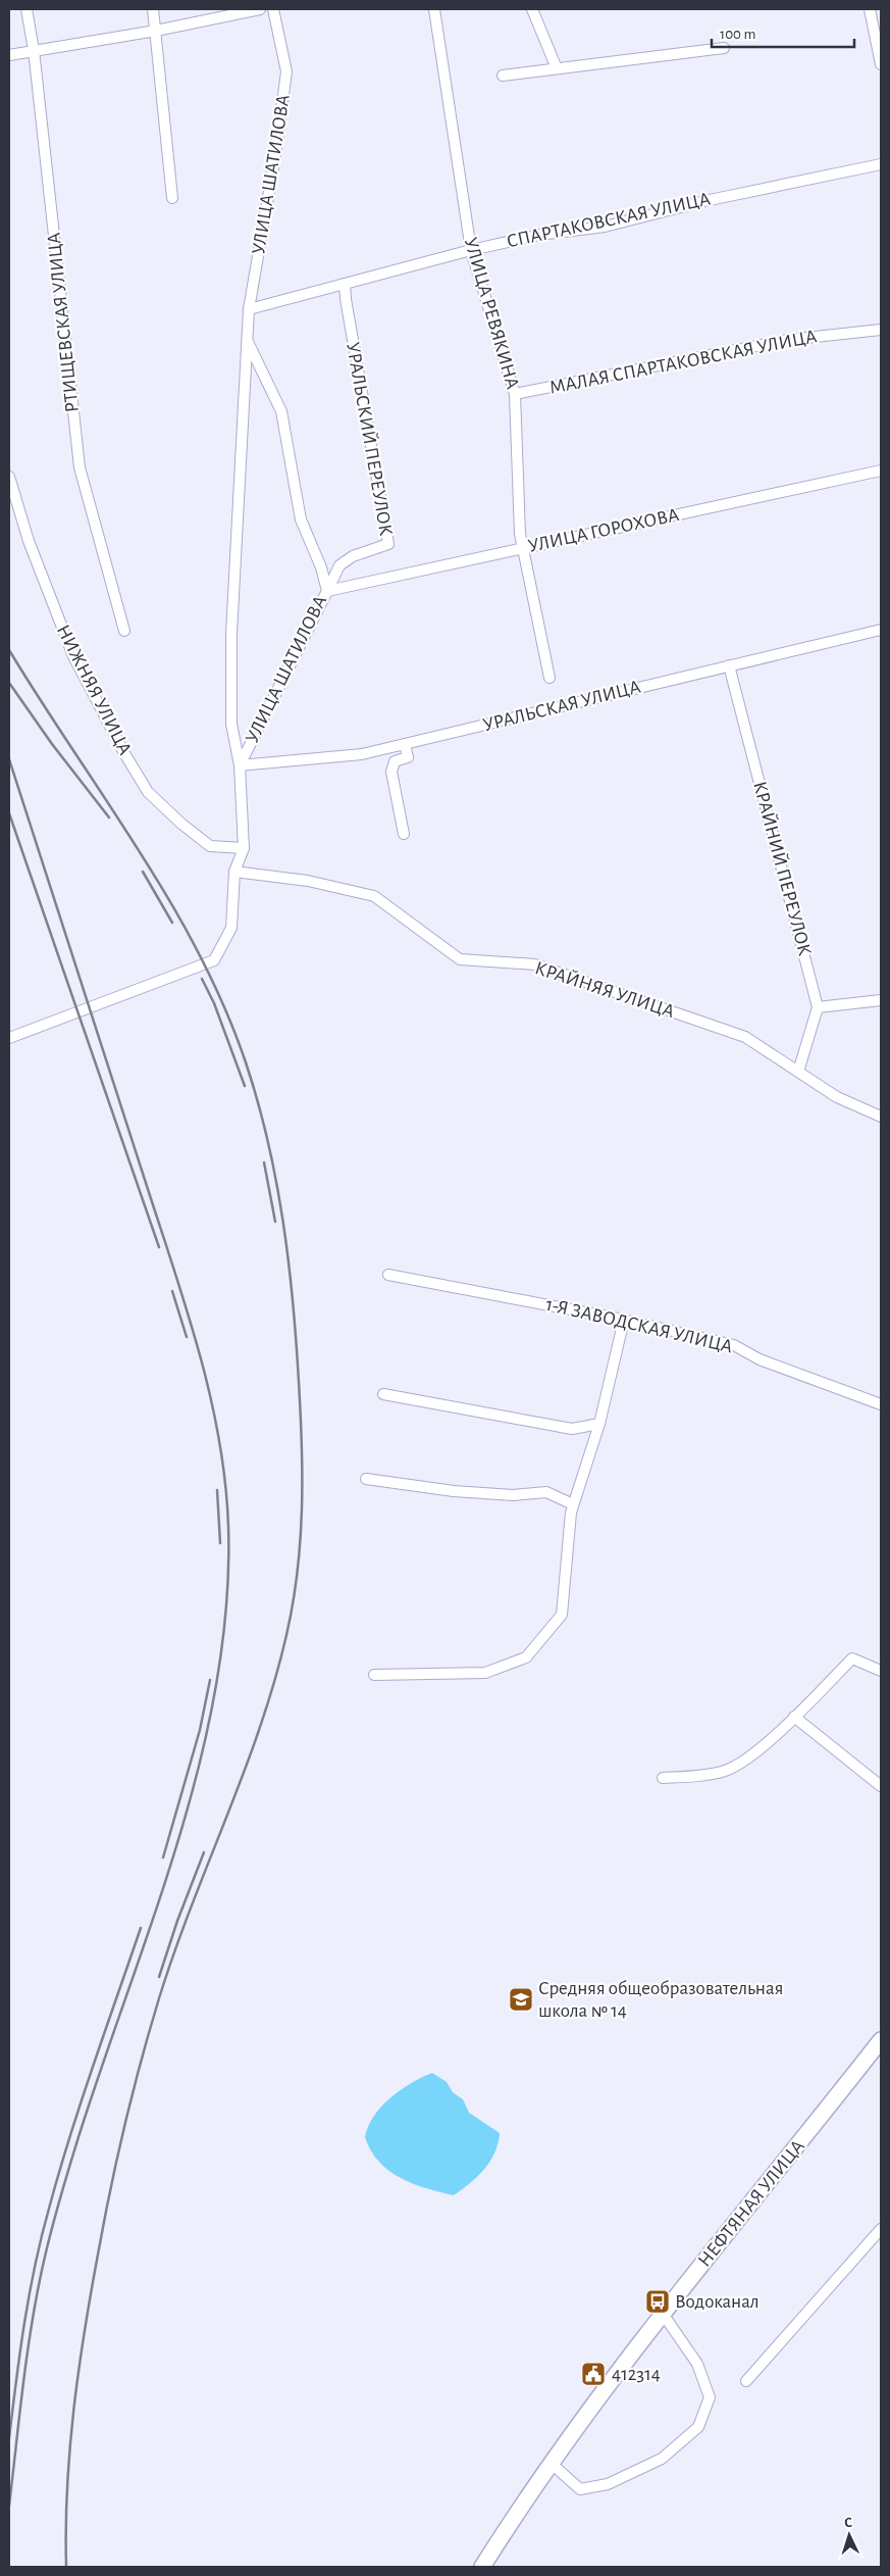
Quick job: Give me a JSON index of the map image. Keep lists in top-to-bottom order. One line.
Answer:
{"streets":{"main road":["НЕФТЯНАЯ УЛИЦА"],"street":["УЛИЦА ШАТИЛОВА","СПАРТАКОВСКАЯ УЛИЦА","УЛИЦА РЕВЯКИНА","РТИЩЕВСКАЯ УЛИЦА","МАЛАЯ СПАРТАКОВСКАЯ УЛИЦА","УРАЛЬСКИЙ ПЕРЕУЛОК","УЛИЦА ГОРОХОВА","НИЖНЯЯ УЛИЦА","УРАЛЬСКАЯ УЛИЦА","КРАЙНИЙ ПЕРЕУЛОК","КРАЙНЯЯ УЛИЦА","1-Я ЗАВОДСКАЯ УЛИЦА"]},"crossings":[["УЛИЦА ШАТИЛОВА","СПАРТАКОВСКАЯ УЛИЦА"],["УЛИЦА ШАТИЛОВА","УРАЛЬСКИЙ ПЕРЕУЛОК"],["УЛИЦА ШАТИЛОВА","УЛИЦА ГОРОХОВА"],["УЛИЦА ШАТИЛОВА","НИЖНЯЯ УЛИЦА"],["УЛИЦА ШАТИЛОВА","УРАЛЬСКАЯ УЛИЦА"],["СПАРТАКОВСКАЯ УЛИЦА","УЛИЦА РЕВЯКИНА"],["СПАРТАКОВСКАЯ УЛИЦА","УРАЛЬСКИЙ ПЕРЕУЛОК"],["УЛИЦА РЕВЯКИНА","МАЛАЯ СПАРТАКОВСКАЯ УЛИЦА"],["УЛИЦА РЕВЯКИНА","УЛИЦА ГОРОХОВА"],["УРАЛЬСКИЙ ПЕРЕУЛОК","УЛИЦА ГОРОХОВА"],["УРАЛЬСКАЯ УЛИЦА","КРАЙНИЙ ПЕРЕУЛОК"]],"places":{"school or university":["Средняя общеобразовательная школа № 14"],"bus stop":["Водоканал"],"public building":["412314"]},"scale_bar":"100 m","north":"top"}
